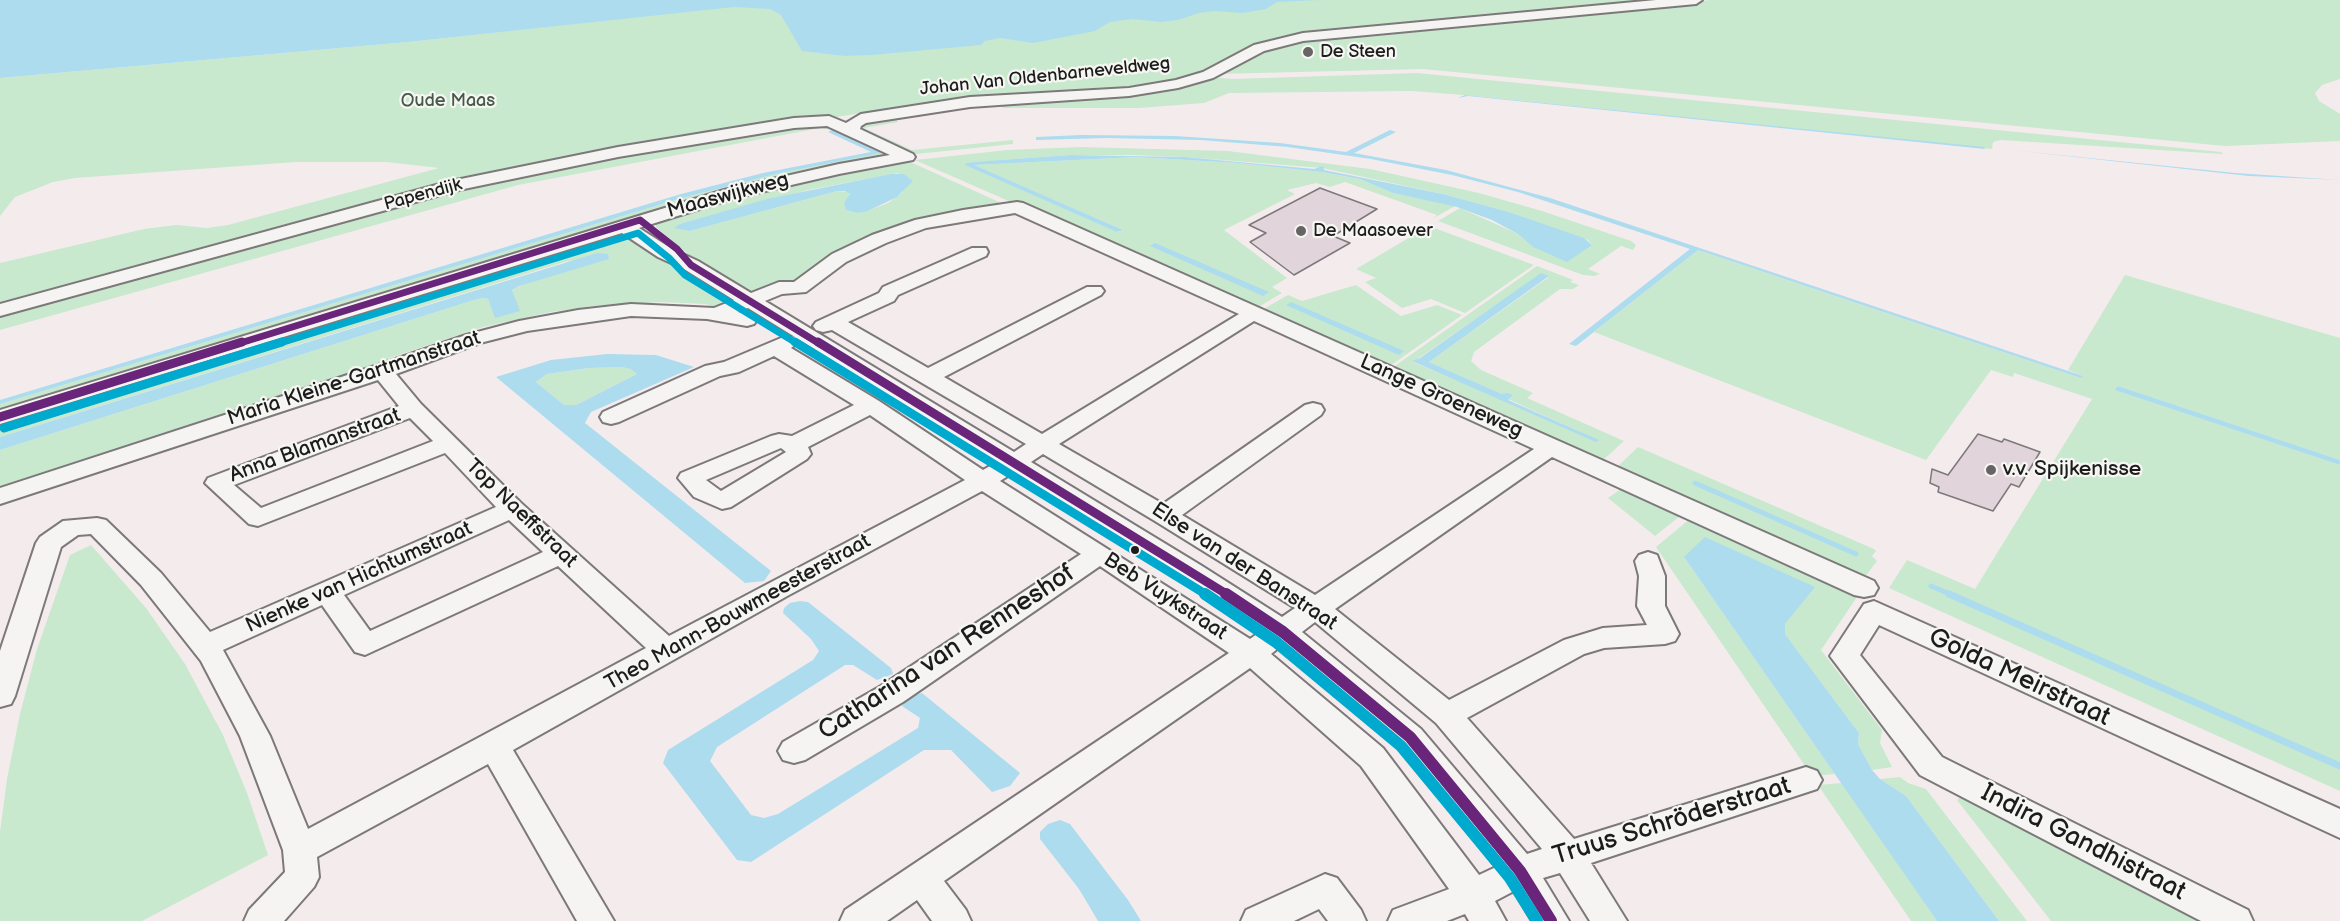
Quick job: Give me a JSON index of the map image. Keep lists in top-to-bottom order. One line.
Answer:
{"streets":{"street":["Johan Van Oldenbarneveldweg","Papendijk","Maaswijkweg","Maria Kleine-Gartmanstraat","Lange Groeneweg","Anna Blamanstraat","Top Naeffstraat","Else van der Banstraat","Nienke van Hichtumstraat","Beb Vuykstraat","Theo Mann-Bouwmeesterstraat","Catharina van Renneshof","Golda Meirstraat","Truus Schröderstraat","Indira Gandhistraat"]},"crossings":[["Johan Van Oldenbarneveldweg","Papendijk"],["Johan Van Oldenbarneveldweg","Maaswijkweg"],["Papendijk","Maaswijkweg"],["Maria Kleine-Gartmanstraat","Lange Groeneweg"],["Maria Kleine-Gartmanstraat","Top Naeffstraat"],["Anna Blamanstraat","Top Naeffstraat"],["Top Naeffstraat","Nienke van Hichtumstraat"],["Top Naeffstraat","Theo Mann-Bouwmeesterstraat"],["Else van der Banstraat","Theo Mann-Bouwmeesterstraat"],["Else van der Banstraat","Truus Schröderstraat"],["Beb Vuykstraat","Theo Mann-Bouwmeesterstraat"],["Beb Vuykstraat","Catharina van Renneshof"],["Beb Vuykstraat","Truus Schröderstraat"],["Golda Meirstraat","Indira Gandhistraat"]],"parks":["Oude Maas"],"places":["De Steen","De Maasoever","v.v. Spijkenisse"]}
